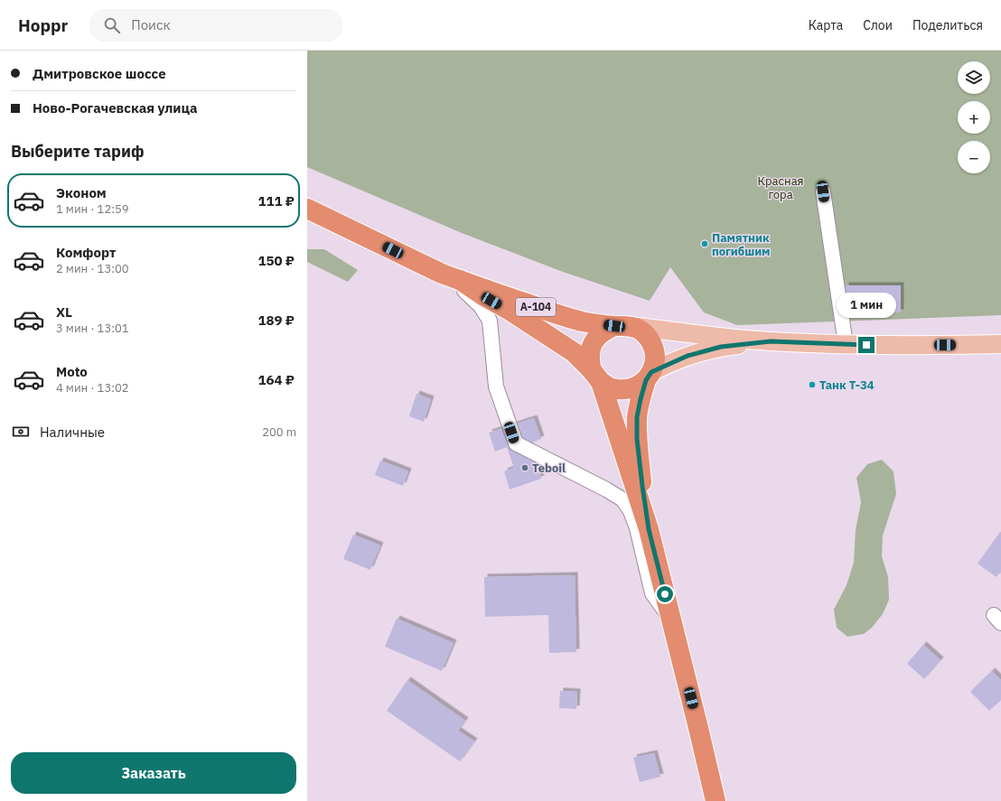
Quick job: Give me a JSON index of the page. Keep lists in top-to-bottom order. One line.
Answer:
{"streets":{"highway":["А-104"]},"parks":["Красная гора"],"places":["Памятник погибшим","Танк Т-34","Teboil"],"page":{"header":"Hoppr","search":"Поиск","nav":["Карта","Слои","Поделиться"],"banner":["Дмитровское шоссе","Ново-Рогачевская улица"],"map_buttons":["+","−"],"heading":"Выберите тариф","list":[{"name":"Эконом","note":"1 мин · 12:59","value":"111 ₽"},{"name":"Комфорт","note":"2 мин · 13:00","value":"150 ₽"},{"name":"XL","note":"3 мин · 13:01","value":"189 ₽"},{"name":"Moto","note":"4 мин · 13:02","value":"164 ₽"}],"bubble":"1 мин","pay":["Наличные","200 m"],"buttons":"Заказать"}}
